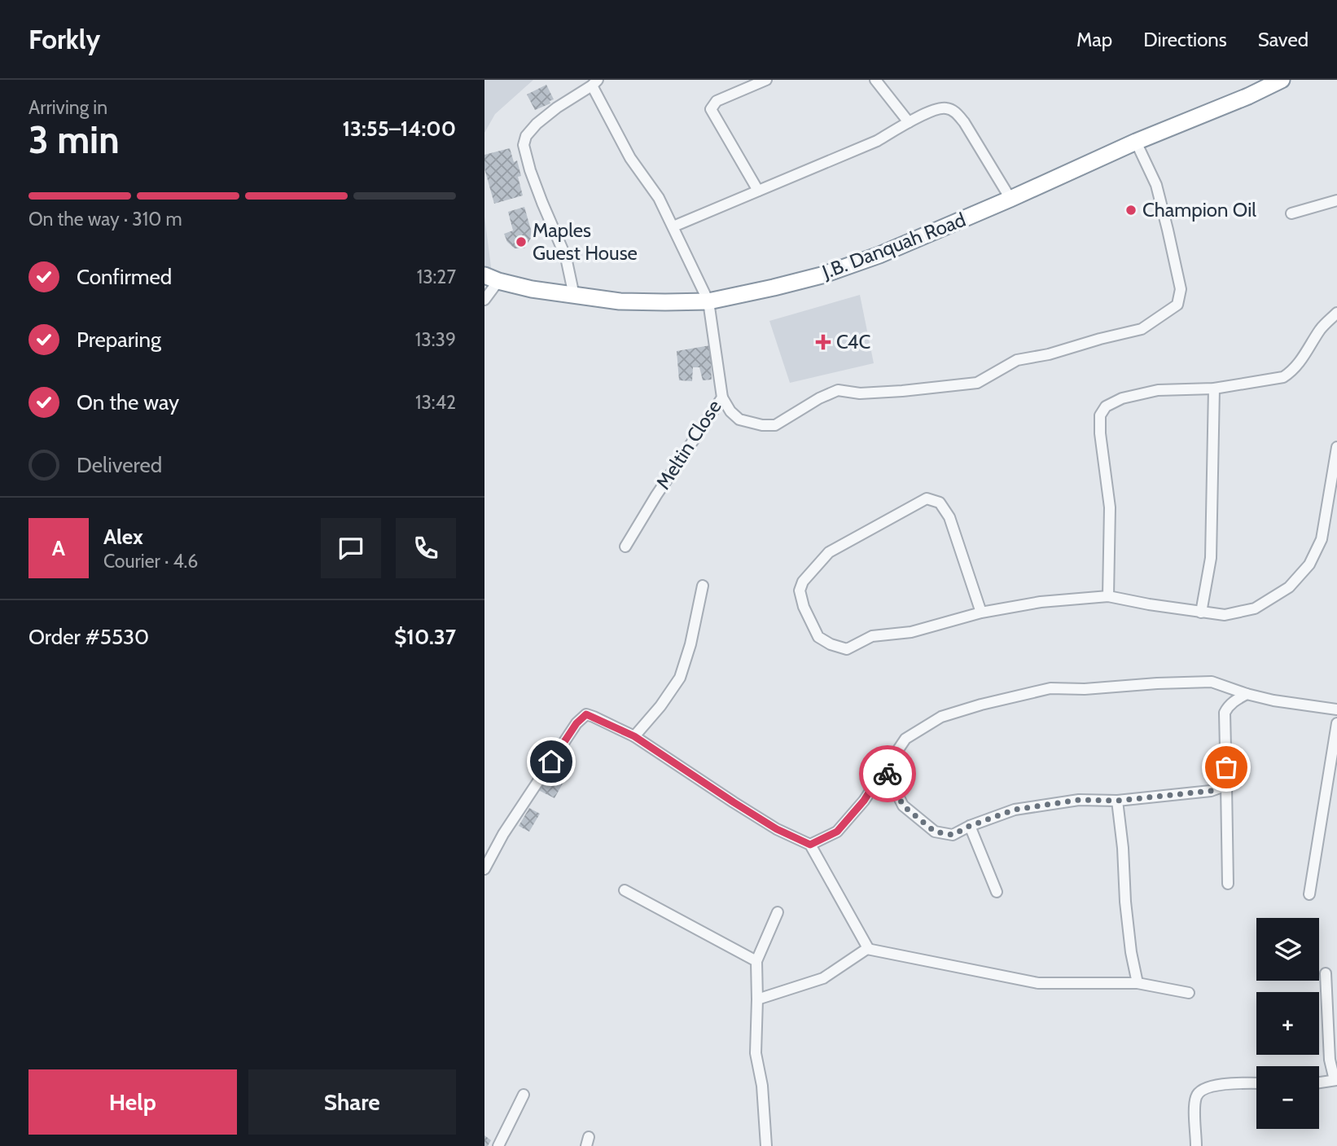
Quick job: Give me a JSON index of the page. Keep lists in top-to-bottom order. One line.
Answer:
{"streets":{"highway":["J.B. Danquah Road"],"street":["Meltin Close"]},"crossings":[["J.B. Danquah Road","Meltin Close"]],"places":{"other":["Champion Oil","Maples Guest House"],"health":["C4C"]},"page":{"header":"Forkly","nav":["Map","Directions","Saved"],"heading":["3 min","Arriving in","13:55–14:00"],"panel":["Alex","Courier · 4.6","Order #5530","$10.37"],"bar":"On the way · 310 m","list":[["Confirmed","13:27"],["Preparing","13:39"],["On the way","13:42"],"Delivered"],"round":"A","map_buttons":["+","−"],"buttons":["Help","Share"]}}
